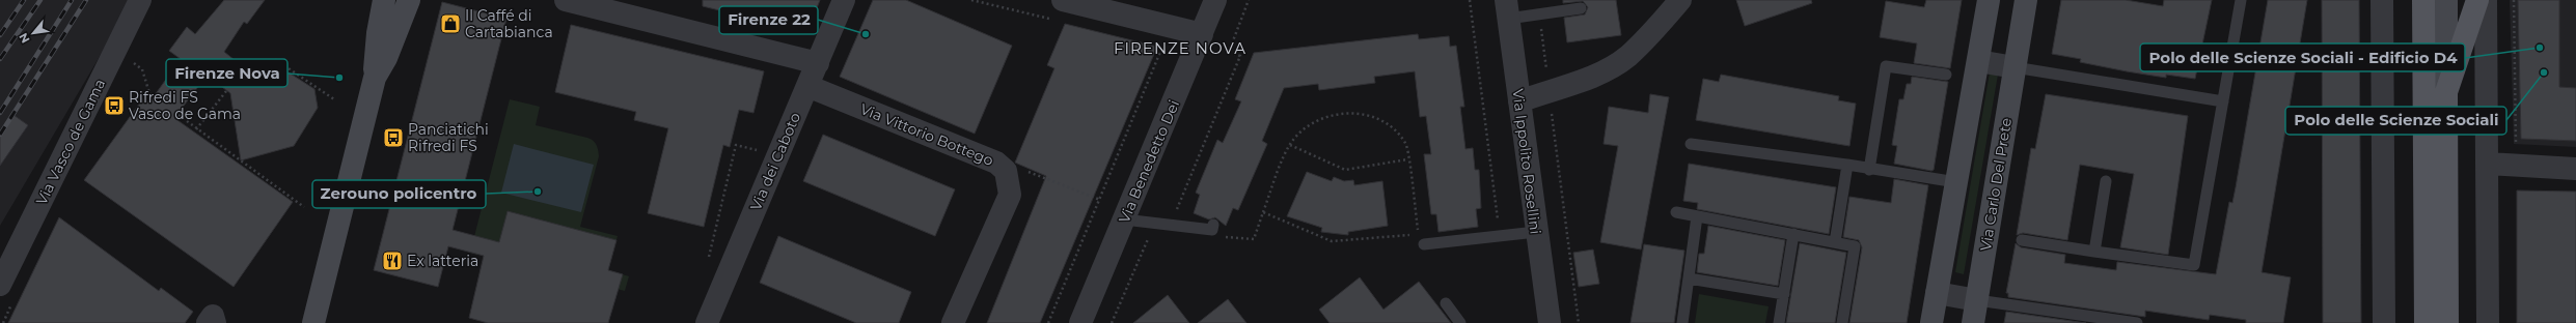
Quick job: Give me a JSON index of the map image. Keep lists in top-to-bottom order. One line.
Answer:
{"streets":{"main road":["Via Carlo Del Prete"],"street":["Via Vittorio Bottego","Via Vasco de Gama","Via dei Caboto","Via Benedetto Dei","Via Ippolito Rosellini"]},"crossings":[["Via Vittorio Bottego","Via dei Caboto"]],"districts":["FIRENZE NOVA"],"places":{"shop":["Il Caffé di Cartabianca"],"other":["Firenze 22","Polo delle Scienze Sociali - Edificio D4","Polo delle Scienze Sociali","Firenze Nova","Zerouno policentro"],"bus stop":["Rifredi FS Vasco de Gama","Panciatichi Rifredi FS"],"restaurant":["Ex latteria"]},"north":"bottom left"}
